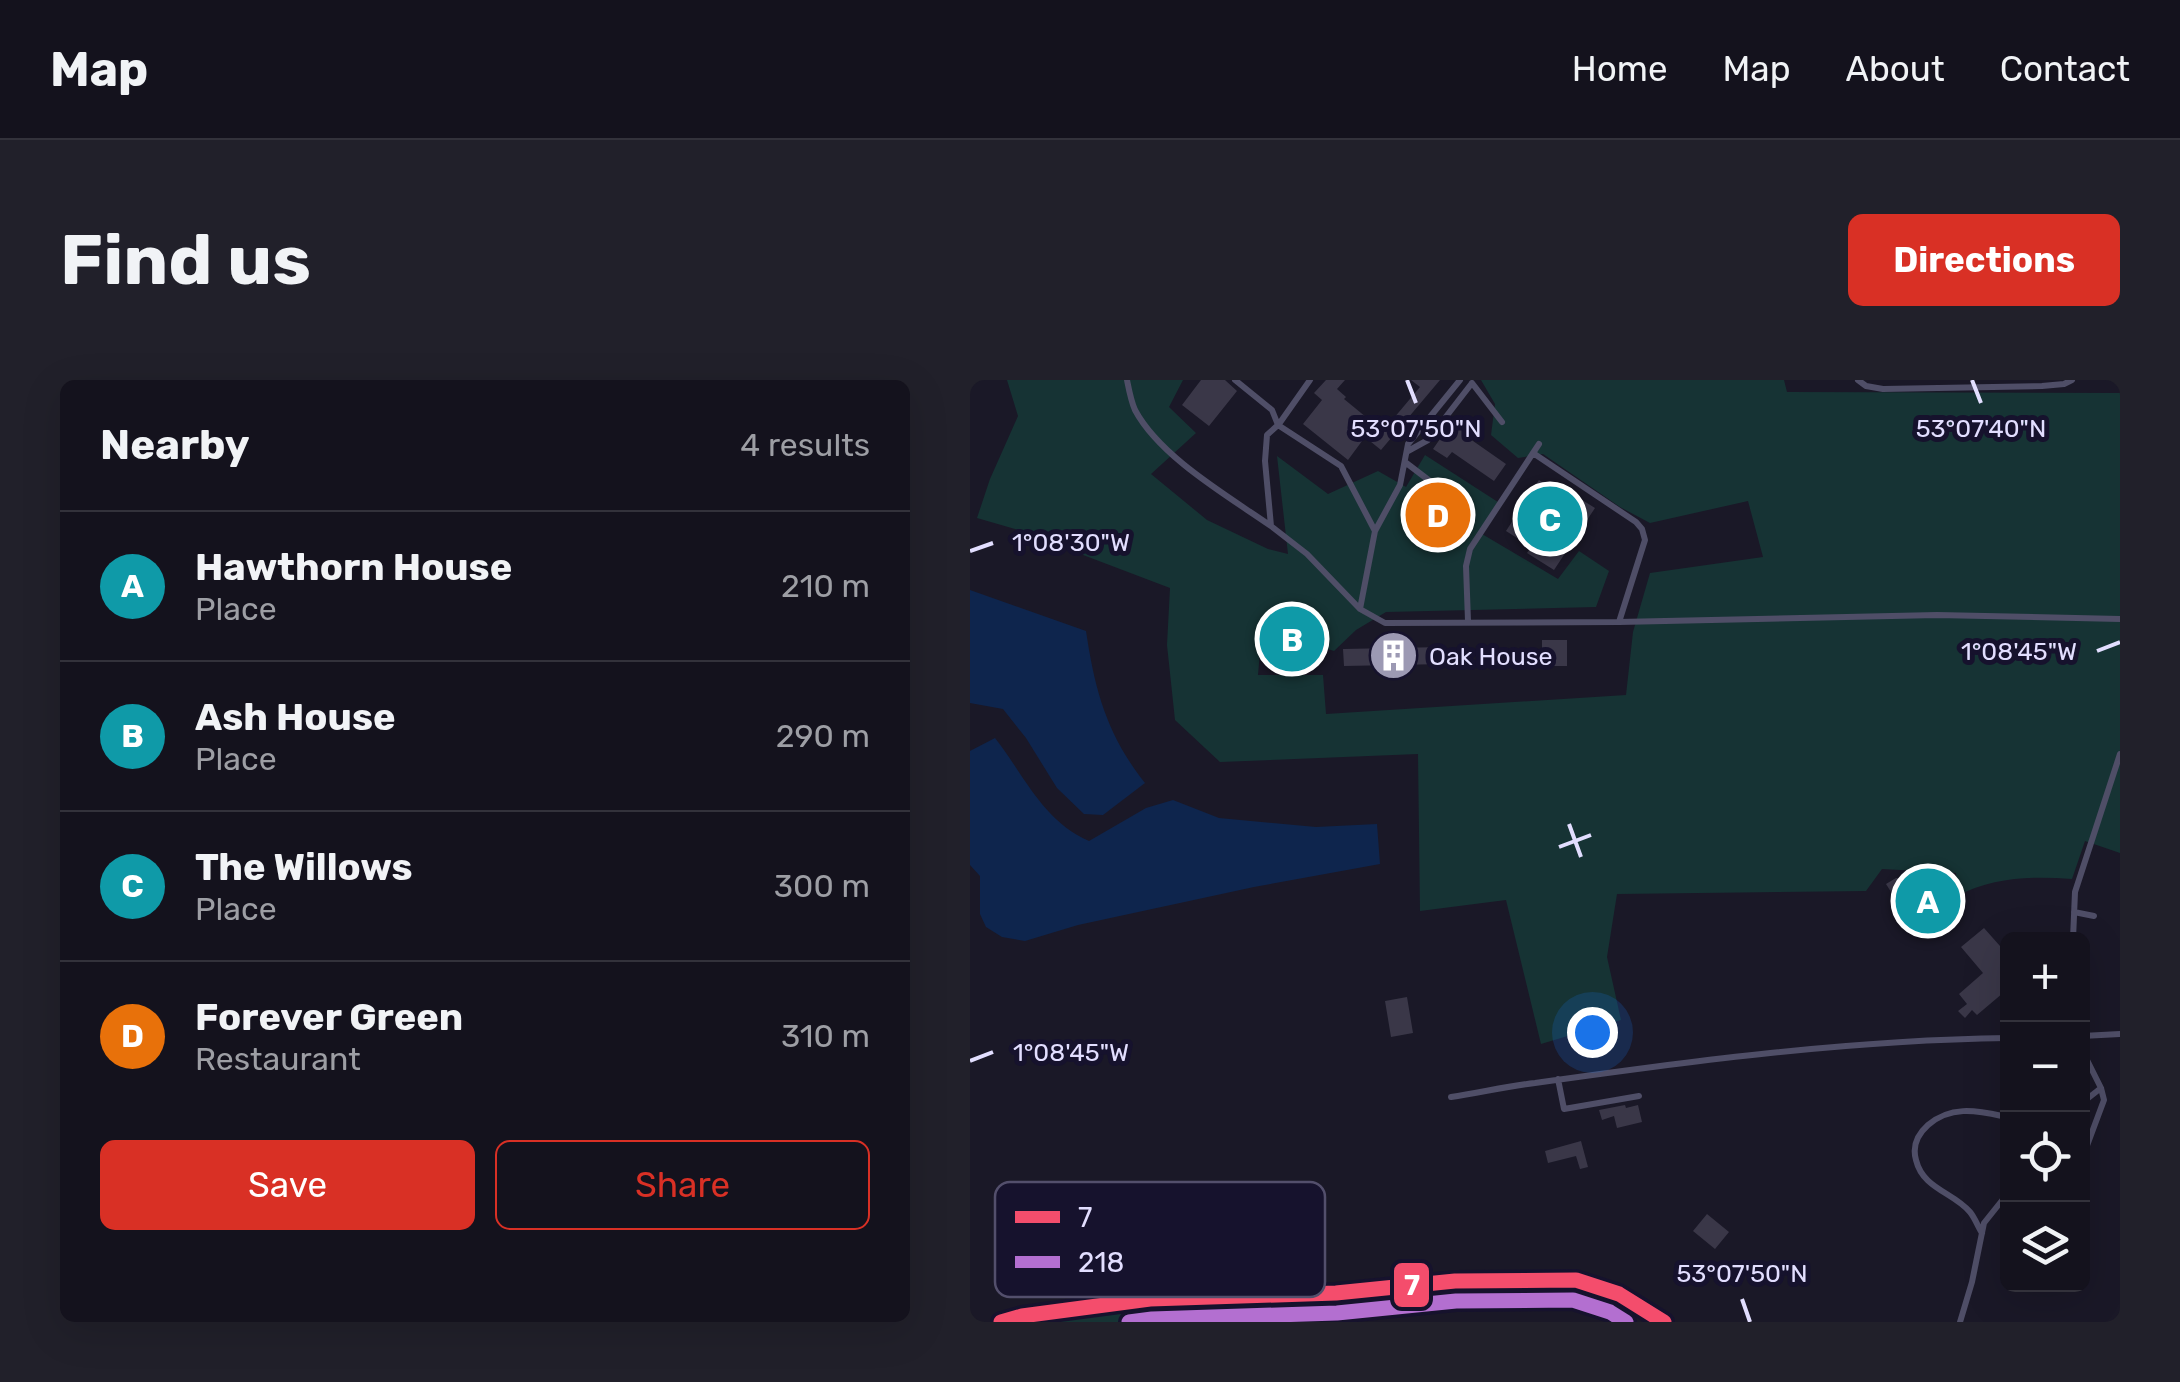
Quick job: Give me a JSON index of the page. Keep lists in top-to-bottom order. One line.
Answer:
{"places":{"building":["Oak House"]},"lines":["transit line 7","transit line 218"],"legend":["7","218"],"page":{"header":"Map","nav":["Home","Map","About","Contact"],"buttons":["Directions",["Save","Share"]],"title":"Find us","heading":["Nearby","4 results"],"pins":["D","C","B","A"],"list":[{"mark":"A","name":"Hawthorn House","note":"Place","value":"210 m"},{"mark":"B","name":"Ash House","note":"Place","value":"290 m"},{"mark":"C","name":"The Willows","note":"Place","value":"300 m"},{"mark":"D","name":"Forever Green","note":"Restaurant","value":"310 m"}],"map_buttons":["+","−"]},"coordinates":["53°07'50\"N","53°07'40\"N","1°08'30\"W","1°08'45\"W"]}
